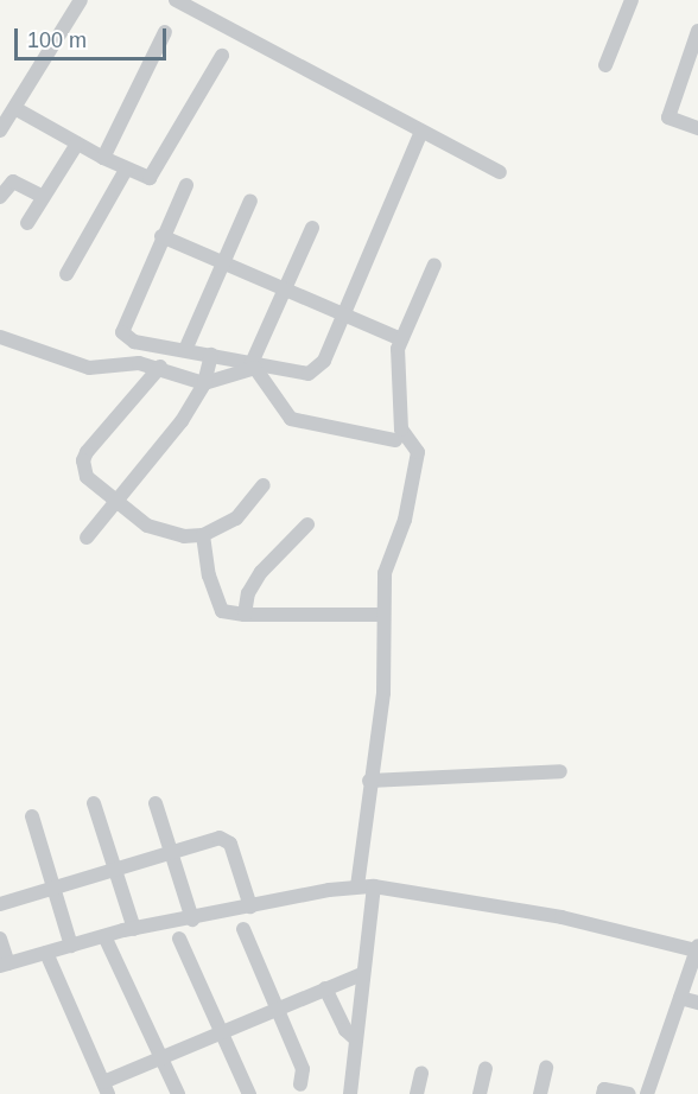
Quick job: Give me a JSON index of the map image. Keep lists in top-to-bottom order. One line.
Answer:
{"scale_bar":"100 m"}
